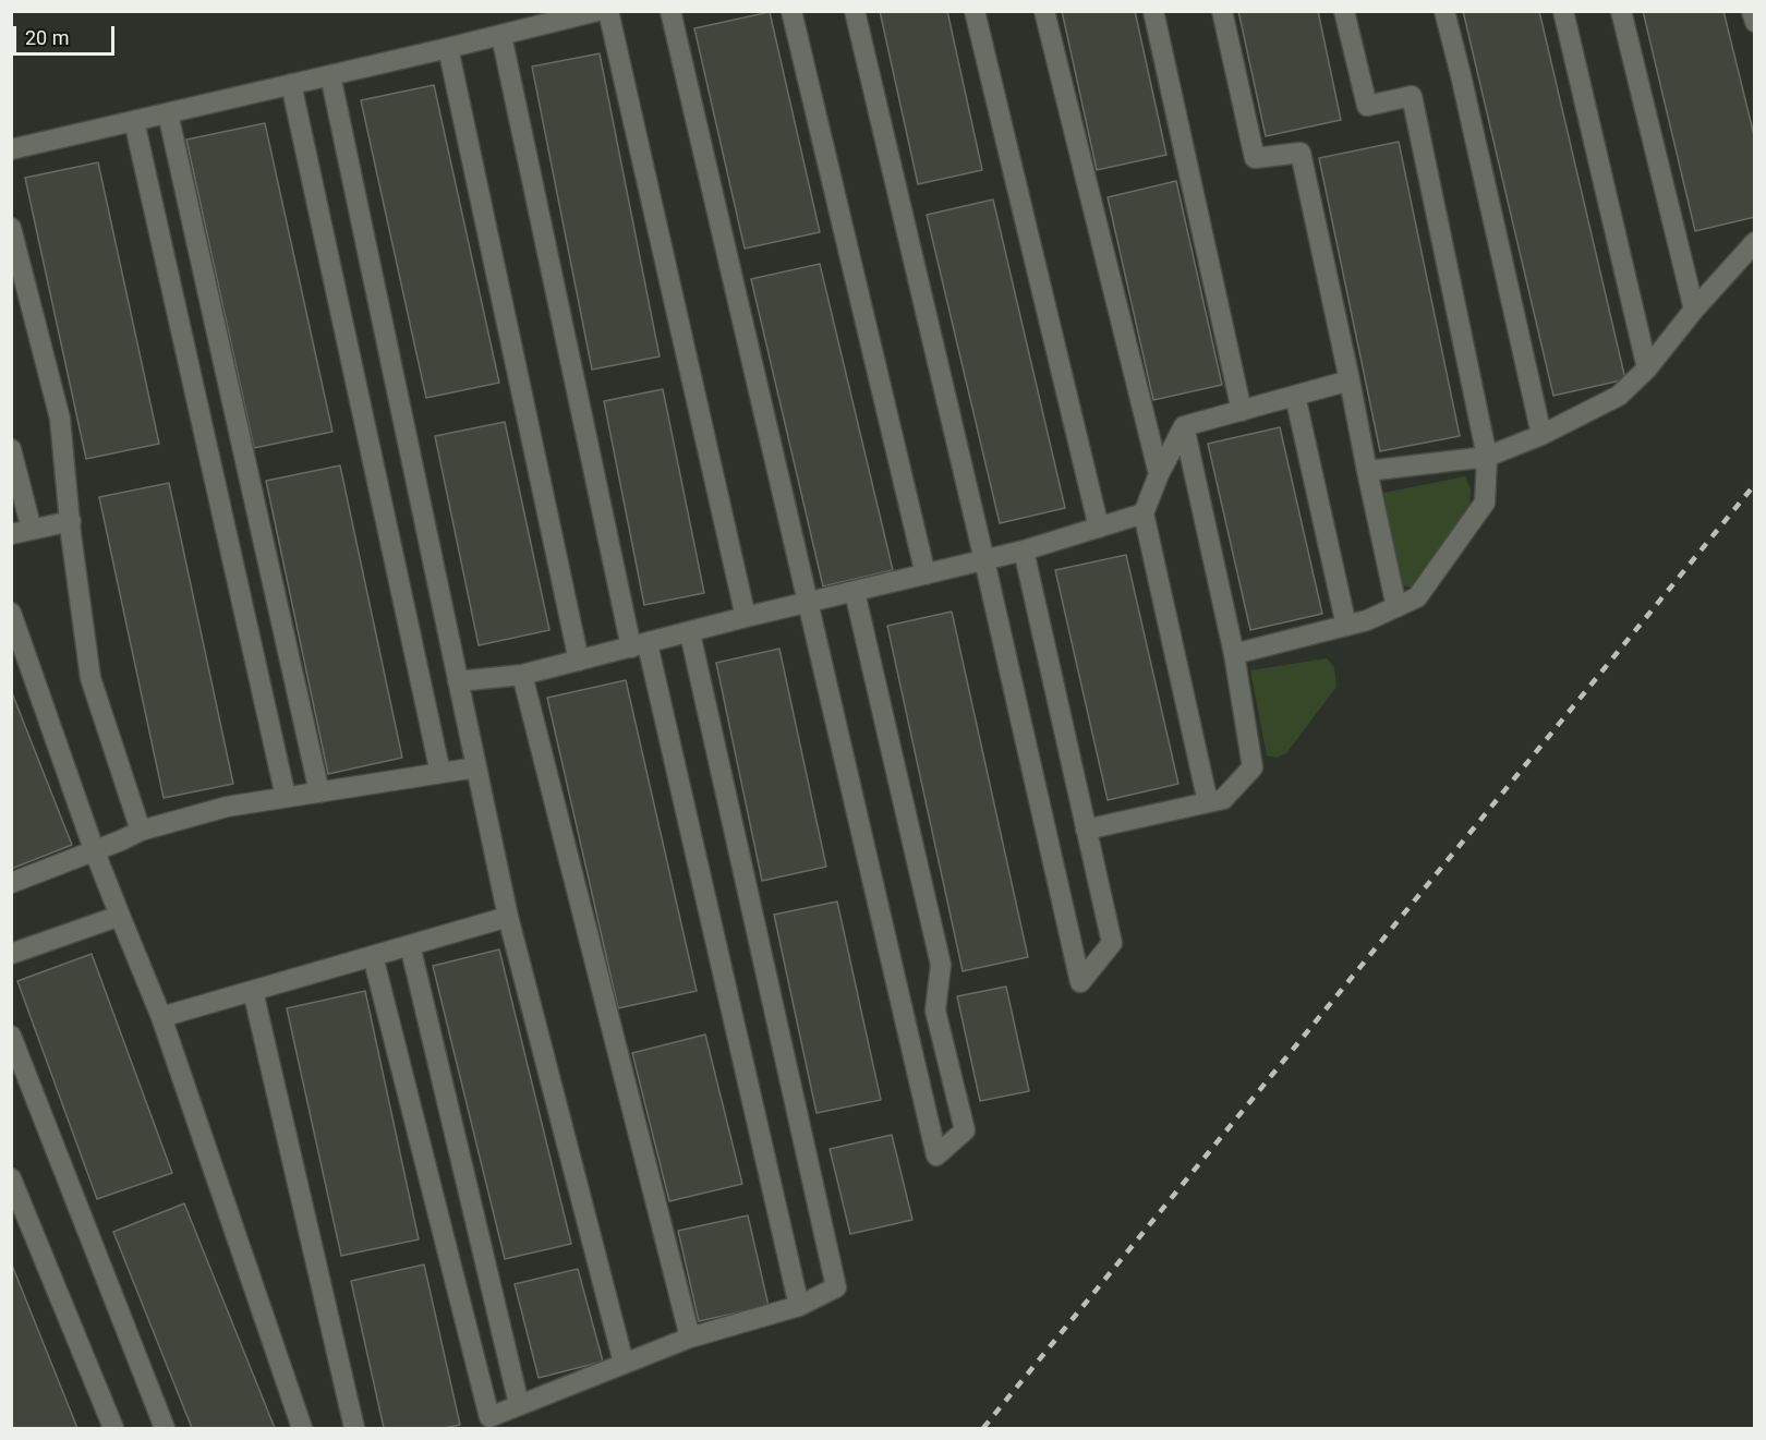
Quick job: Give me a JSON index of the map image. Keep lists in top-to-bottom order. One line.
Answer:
{"scale_bar":"20 m"}
